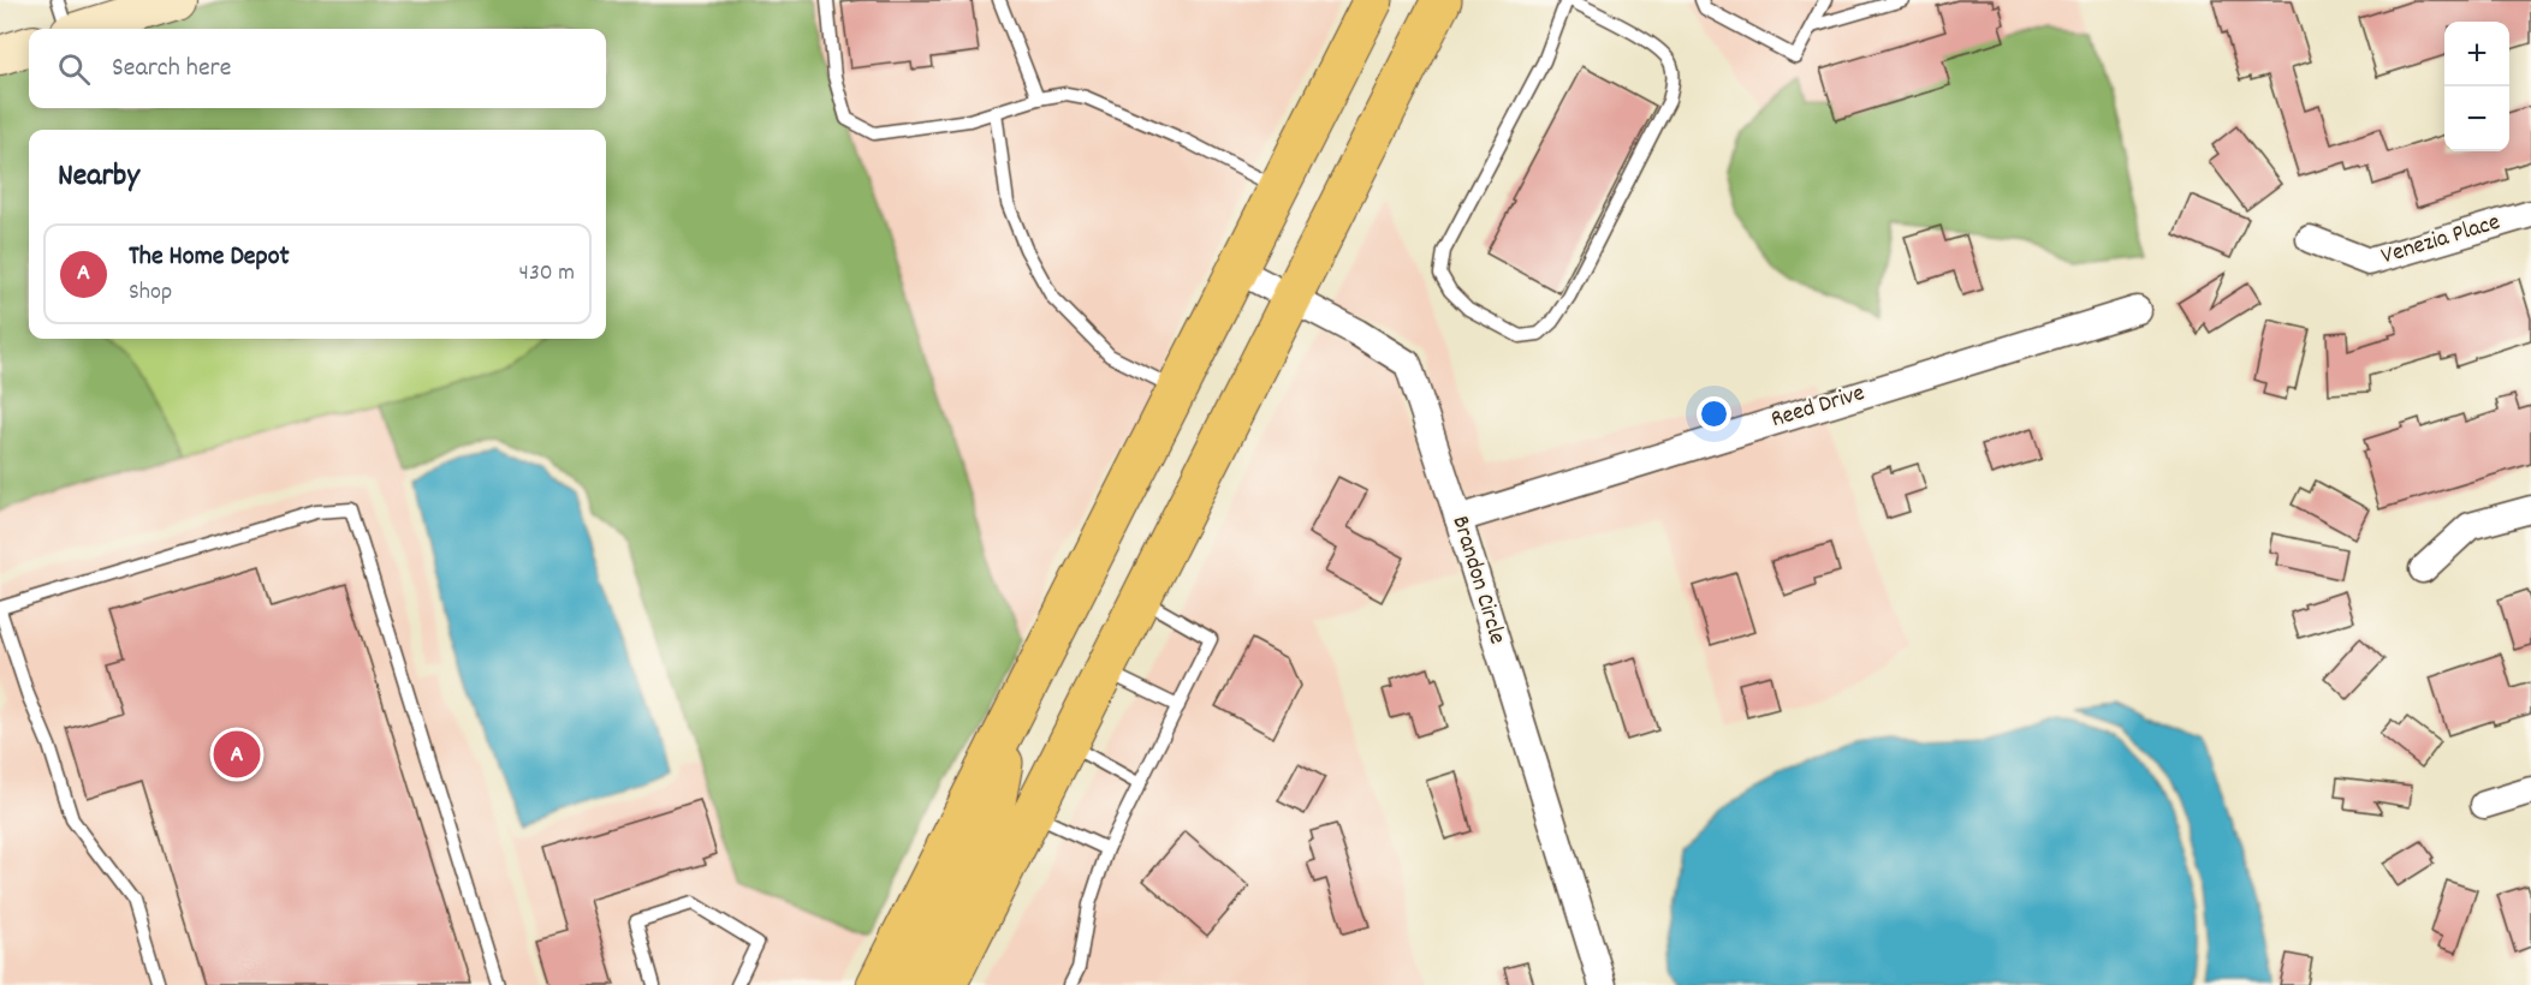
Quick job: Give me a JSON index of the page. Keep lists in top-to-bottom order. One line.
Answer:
{"streets":{"street":["Venezia Place","Reed Drive","Brandon Circle"]},"crossings":[["Reed Drive","Brandon Circle"]],"page":{"map_buttons":["+","−"],"search":"Search here","heading":"Nearby","list":[{"mark":"A","name":"The Home Depot","note":"Shop","value":"430 m"}],"pins":"A"}}
